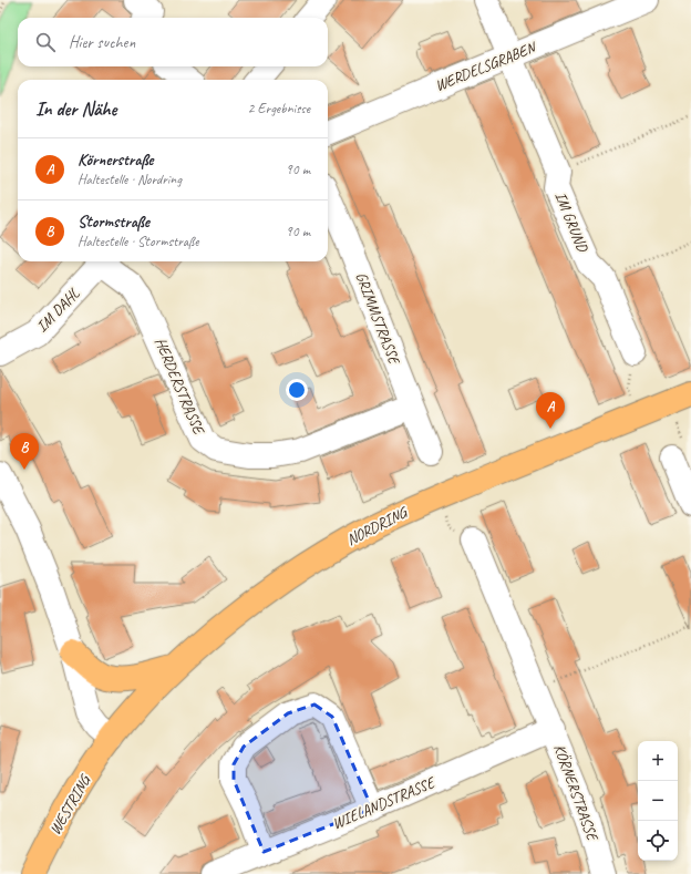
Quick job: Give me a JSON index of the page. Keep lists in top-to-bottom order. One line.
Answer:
{"streets":{"main road":["NORDRING","WESTRING"],"street":["WERDELSGRABEN","IM GRUND","IM DAHL","GRIMMSTRASSE","HERDERSTRASSE","KÖRNERSTRASSE","WIELANDSTRASSE"]},"crossings":[["WERDELSGRABEN","IM GRUND"],["GRIMMSTRASSE","HERDERSTRASSE"],["NORDRING","WESTRING"],["KÖRNERSTRASSE","WIELANDSTRASSE"]],"page":{"search":"Hier suchen","heading":["In der Nähe","2 Ergebnisse"],"list":[{"mark":"A","name":"Körnerstraße","note":"Haltestelle · Nordring","value":"90 m"},{"mark":"B","name":"Stormstraße","note":"Haltestelle · Stormstraße","value":"90 m"}],"pins":["A","B"],"map_buttons":["+","−"]}}
